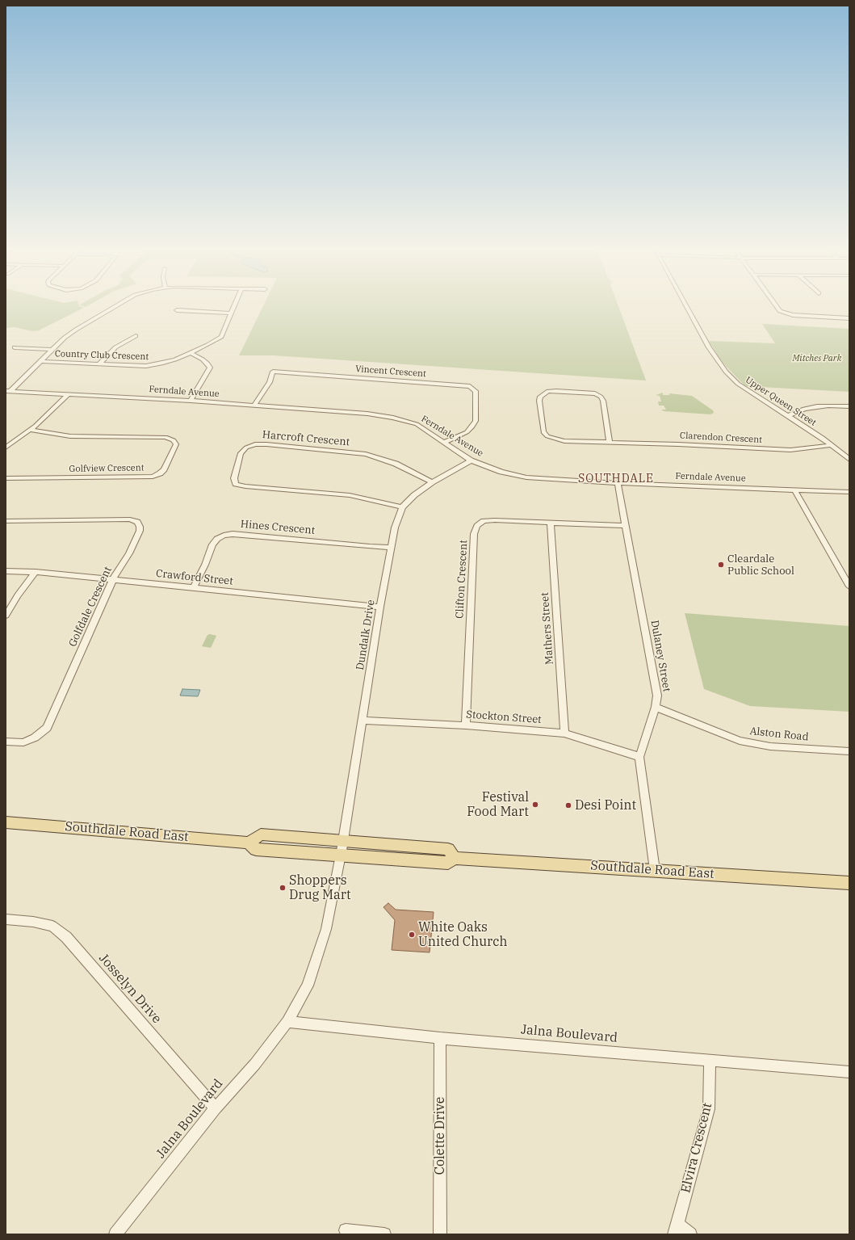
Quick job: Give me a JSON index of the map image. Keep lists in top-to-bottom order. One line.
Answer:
{"streets":{"main road":["Southdale Road East"],"street":["Country Club Crescent","Vincent Crescent","Ferndale Avenue","Upper Queen Street","Clarendon Crescent","Harcroft Crescent","Golfview Crescent","Hines Crescent","Crawford Street","Clifton Crescent","Golfdale Crescent","Mathers Street","Dundalk Drive","Dulaney Street","Stockton Street","Alston Road","Josselyn Drive","Jalna Boulevard","Colette Drive","Elvira Crescent"]},"crossings":[["Vincent Crescent","Ferndale Avenue"],["Ferndale Avenue","Dundalk Drive"],["Ferndale Avenue","Dulaney Street"],["Upper Queen Street","Clarendon Crescent"],["Harcroft Crescent","Dundalk Drive"],["Hines Crescent","Crawford Street"],["Hines Crescent","Dundalk Drive"],["Crawford Street","Golfdale Crescent"],["Crawford Street","Dundalk Drive"],["Clifton Crescent","Mathers Street"],["Clifton Crescent","Dulaney Street"],["Clifton Crescent","Stockton Street"],["Mathers Street","Stockton Street"],["Dundalk Drive","Stockton Street"],["Dundalk Drive","Southdale Road East"],["Dundalk Drive","Jalna Boulevard"],["Dulaney Street","Stockton Street"],["Dulaney Street","Alston Road"],["Dulaney Street","Southdale Road East"],["Southdale Road East","Jalna Boulevard"],["Josselyn Drive","Jalna Boulevard"],["Jalna Boulevard","Colette Drive"],["Jalna Boulevard","Elvira Crescent"]],"districts":["SOUTHDALE"],"parks":["Mitches Park"],"places":["Cleardale Public School","Festival Food Mart","Desi Point","Shoppers Drug Mart","White Oaks United Church"]}
